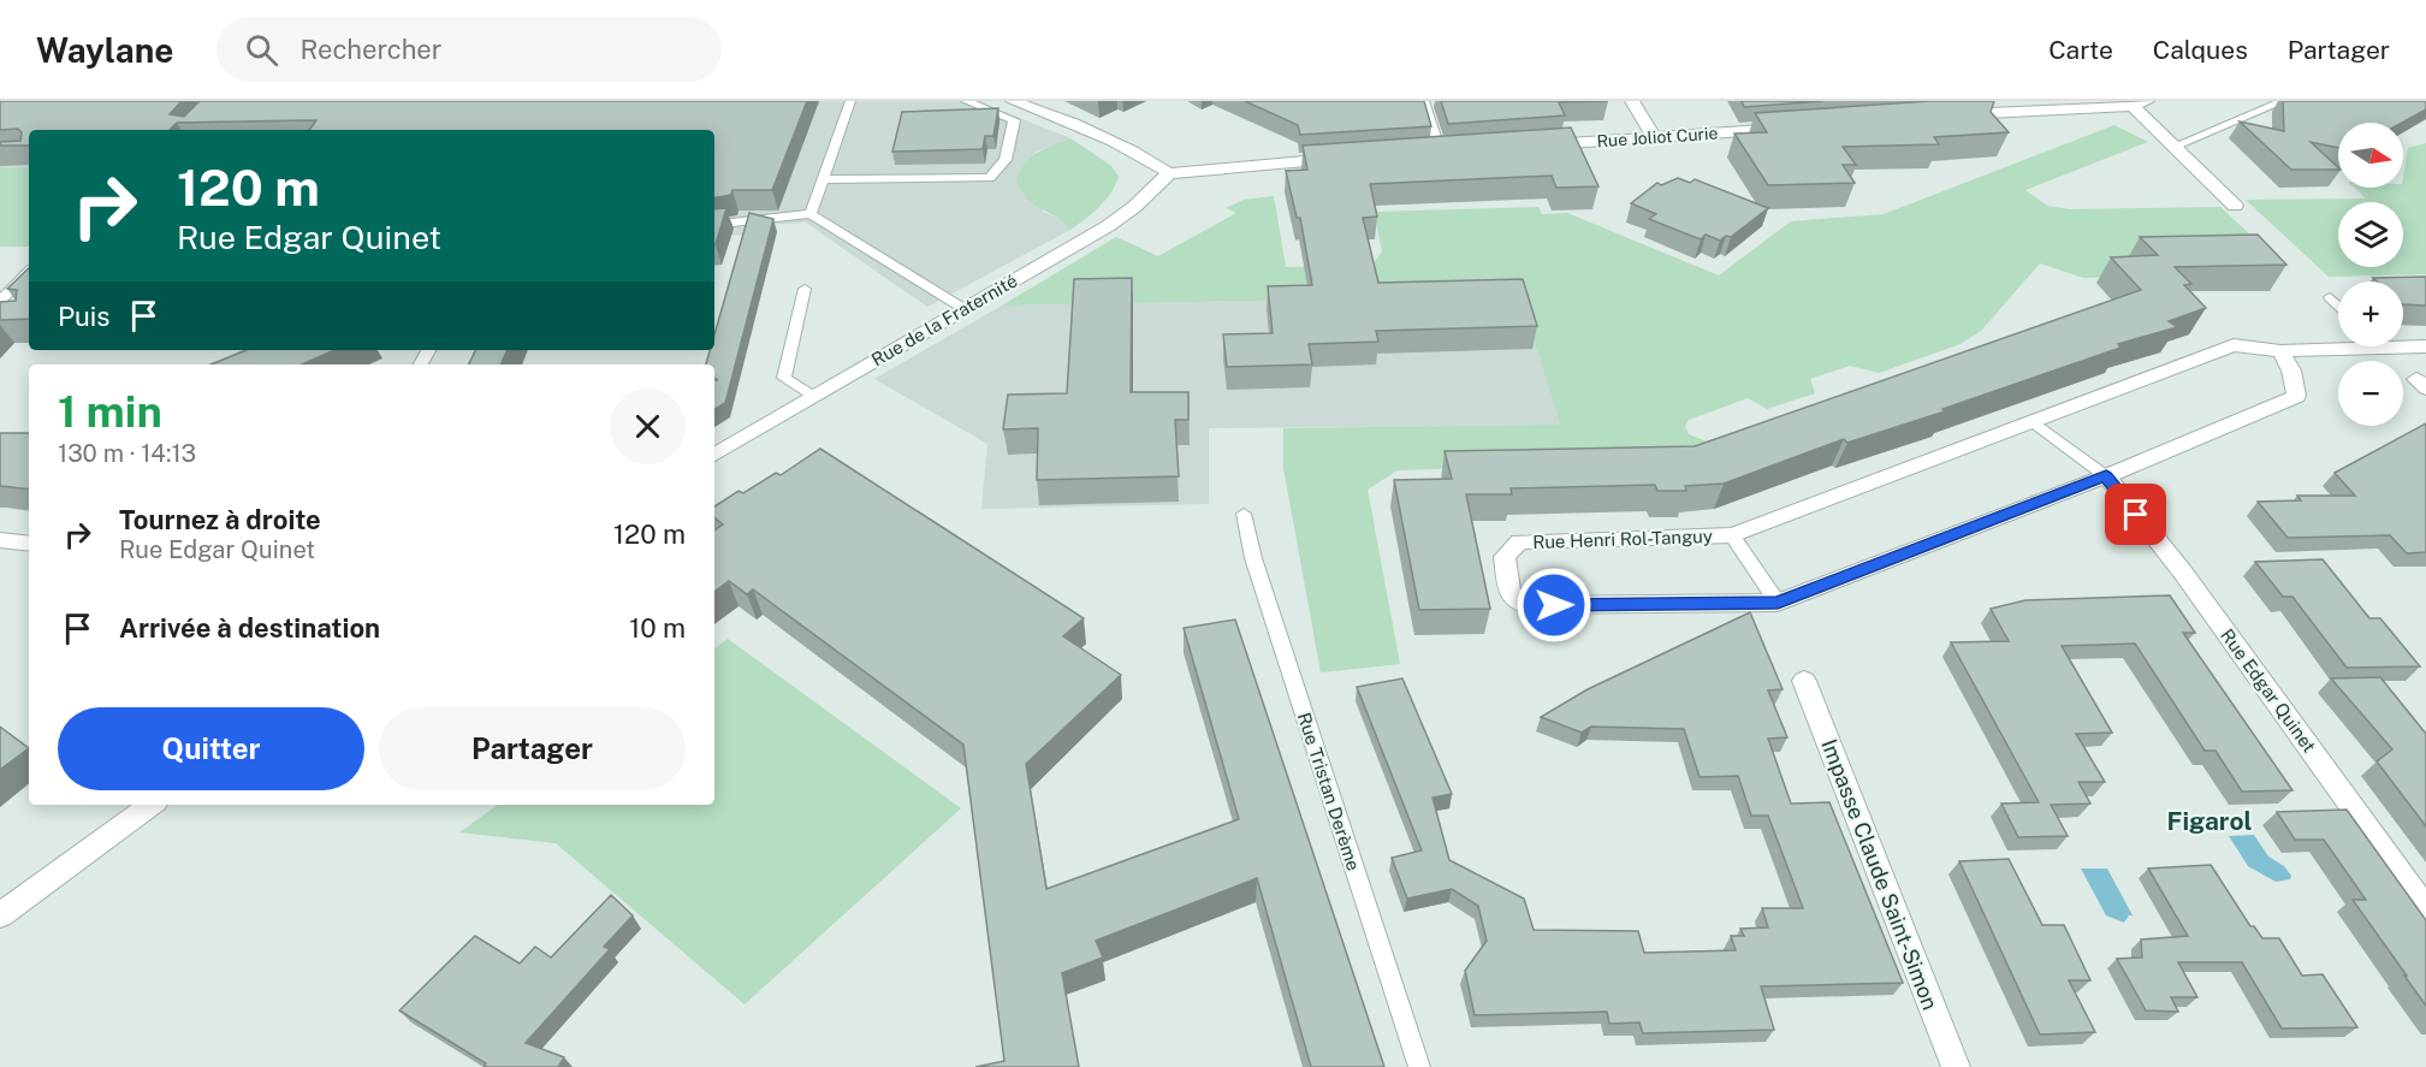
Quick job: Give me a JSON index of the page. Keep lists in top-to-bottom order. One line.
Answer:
{"streets":{"street":["Rue Joliot Curie","Rue de la Fraternité","Rue Henri Rol-Tanguy","Rue Edgar Quinet","Impasse Claude Saint-Simon"],"lane":["Rue Tristan Derème"]},"crossings":[["Rue Henri Rol-Tanguy","Rue Edgar Quinet"]],"districts":["Figarol"],"north":"right","page":{"header":"Waylane","search":"Rechercher","nav":["Carte","Calques","Partager"],"map_buttons":["+","−"],"turn":["120 m","Rue Edgar Quinet"],"then":"Puis","heading":["1 min","130 m · 14:13"],"list":[{"name":"Tournez à droite","note":"Rue Edgar Quinet","value":"120 m"},{"name":"Arrivée à destination","value":"10 m"}],"buttons":["Quitter","Partager"]}}
